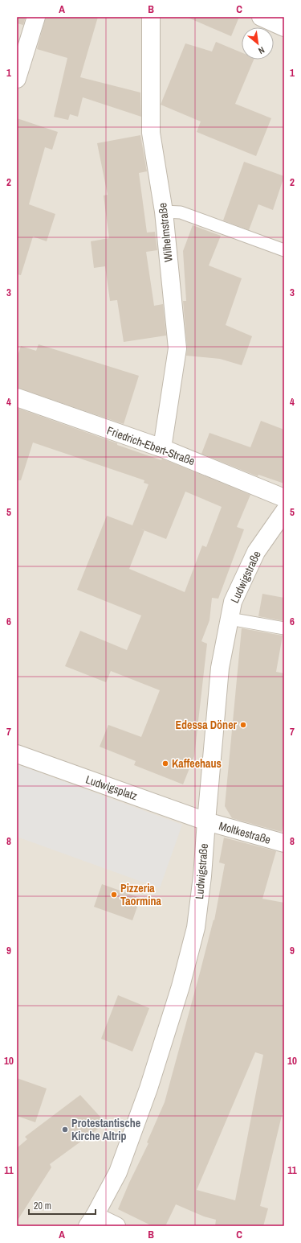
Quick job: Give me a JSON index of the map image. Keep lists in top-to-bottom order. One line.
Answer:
{"streets":{"street":["Wilhelmstraße","Friedrich-Ebert-Straße","Ludwigstraße","Ludwigsplatz","Moltkestraße"]},"crossings":[["Wilhelmstraße","Friedrich-Ebert-Straße"],["Ludwigstraße","Ludwigsplatz"],["Ludwigstraße","Moltkestraße"],["Ludwigsplatz","Moltkestraße"]],"places":["Edessa Döner","Kaffeehaus","Pizzeria Taormina","Protestantische Kirche Altrip"],"scale_bar":"20 m","north":"bottom right","grid":{"columns":["A","B","C"],"rows":["1","2","3","4","5","6","7","8","9","10","11"]}}
